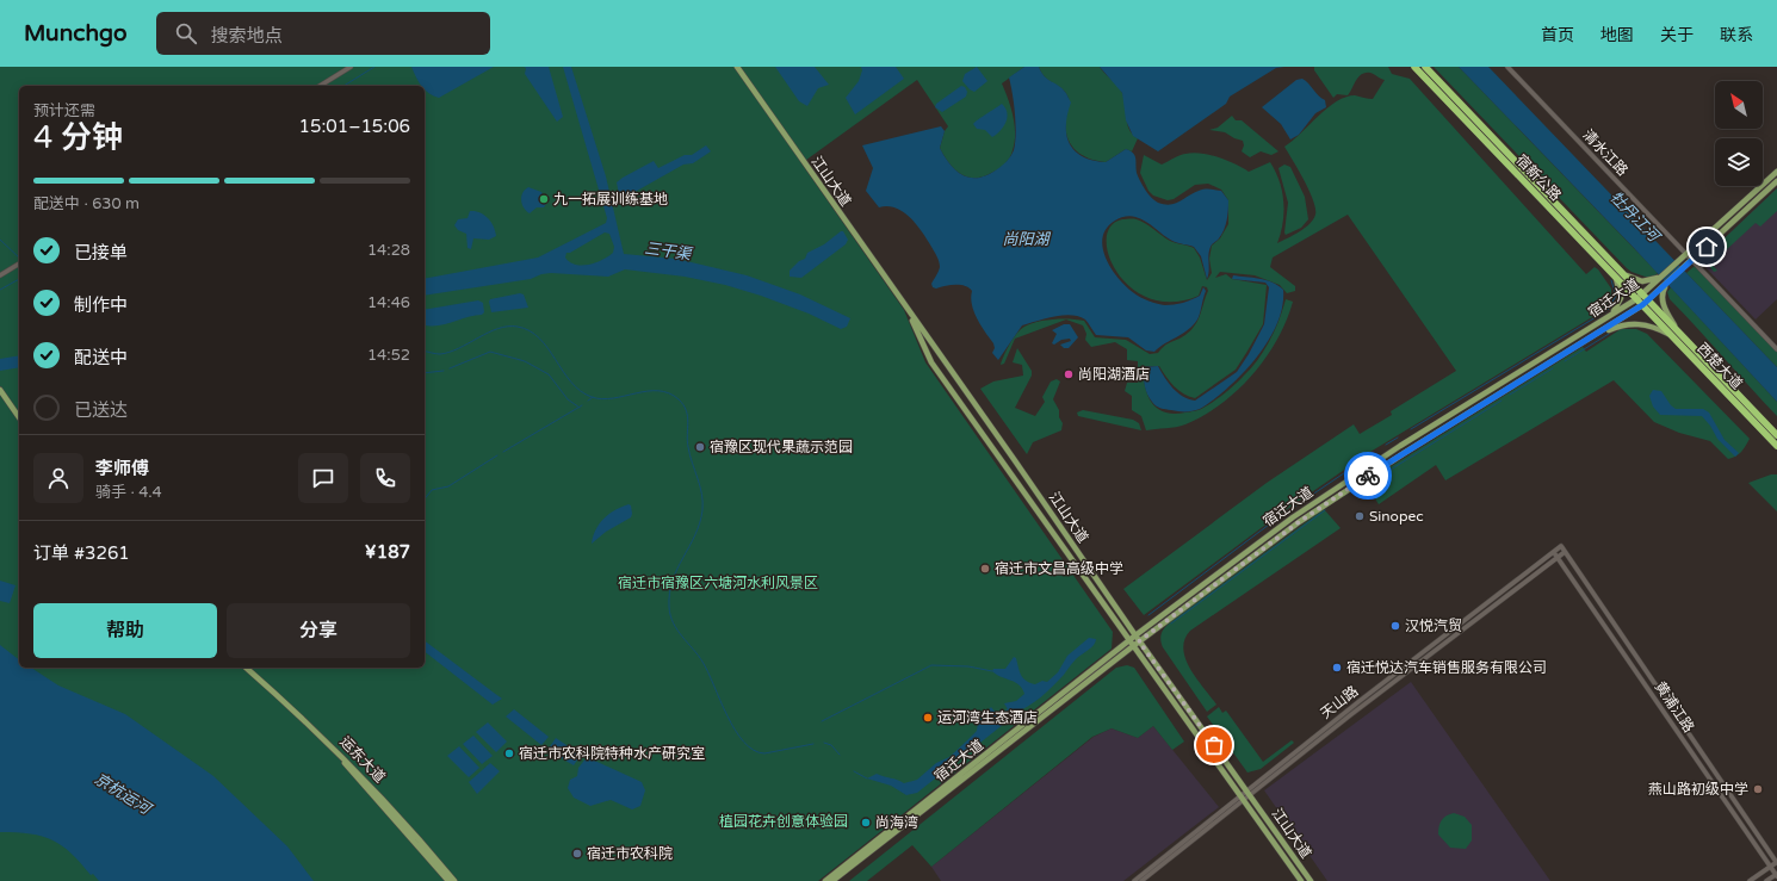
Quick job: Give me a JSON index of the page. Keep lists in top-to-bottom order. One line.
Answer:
{"streets":{"highway":["宿新公路","西楚大道"],"main road":["江山大道","宿迁大道","运东大道"],"street":["清水江路","天山路","黄浦江路"]},"crossings":[["清水江路","宿迁大道"],["宿新公路","宿迁大道"],["宿新公路","西楚大道"],["江山大道","宿迁大道"],["江山大道","天山路"],["宿迁大道","西楚大道"],["天山路","黄浦江路"]],"water":["牡丹江河","尚阳湖","三干渠","京杭运河"],"parks":["宿迁市宿豫区六塘河水利风景区","植园花卉创意体验园"],"places":["九一拓展训练基地","尚阳湖酒店","宿豫区现代果蔬示范园","Sinopec","宿迁市文昌高级中学","汉悦汽贸","宿迁悦达汽车销售服务有限公司","运河湾生态酒店","宿迁市农科院特种水产研究室","燕山路初级中学","尚海湾","宿迁市农科院"],"north":"top left","page":{"header":"Munchgo","search":"搜索地点","nav":["首页","地图","关于","联系"],"heading":["4 分钟","预计还需","15:01–15:06"],"panel":["李师傅","骑手 · 4.4","订单 #3261","¥187"],"bar":"配送中 · 630 m","list":[["已接单","14:28"],["制作中","14:46"],["配送中","14:52"],"已送达"],"buttons":["帮助","分享"]}}
